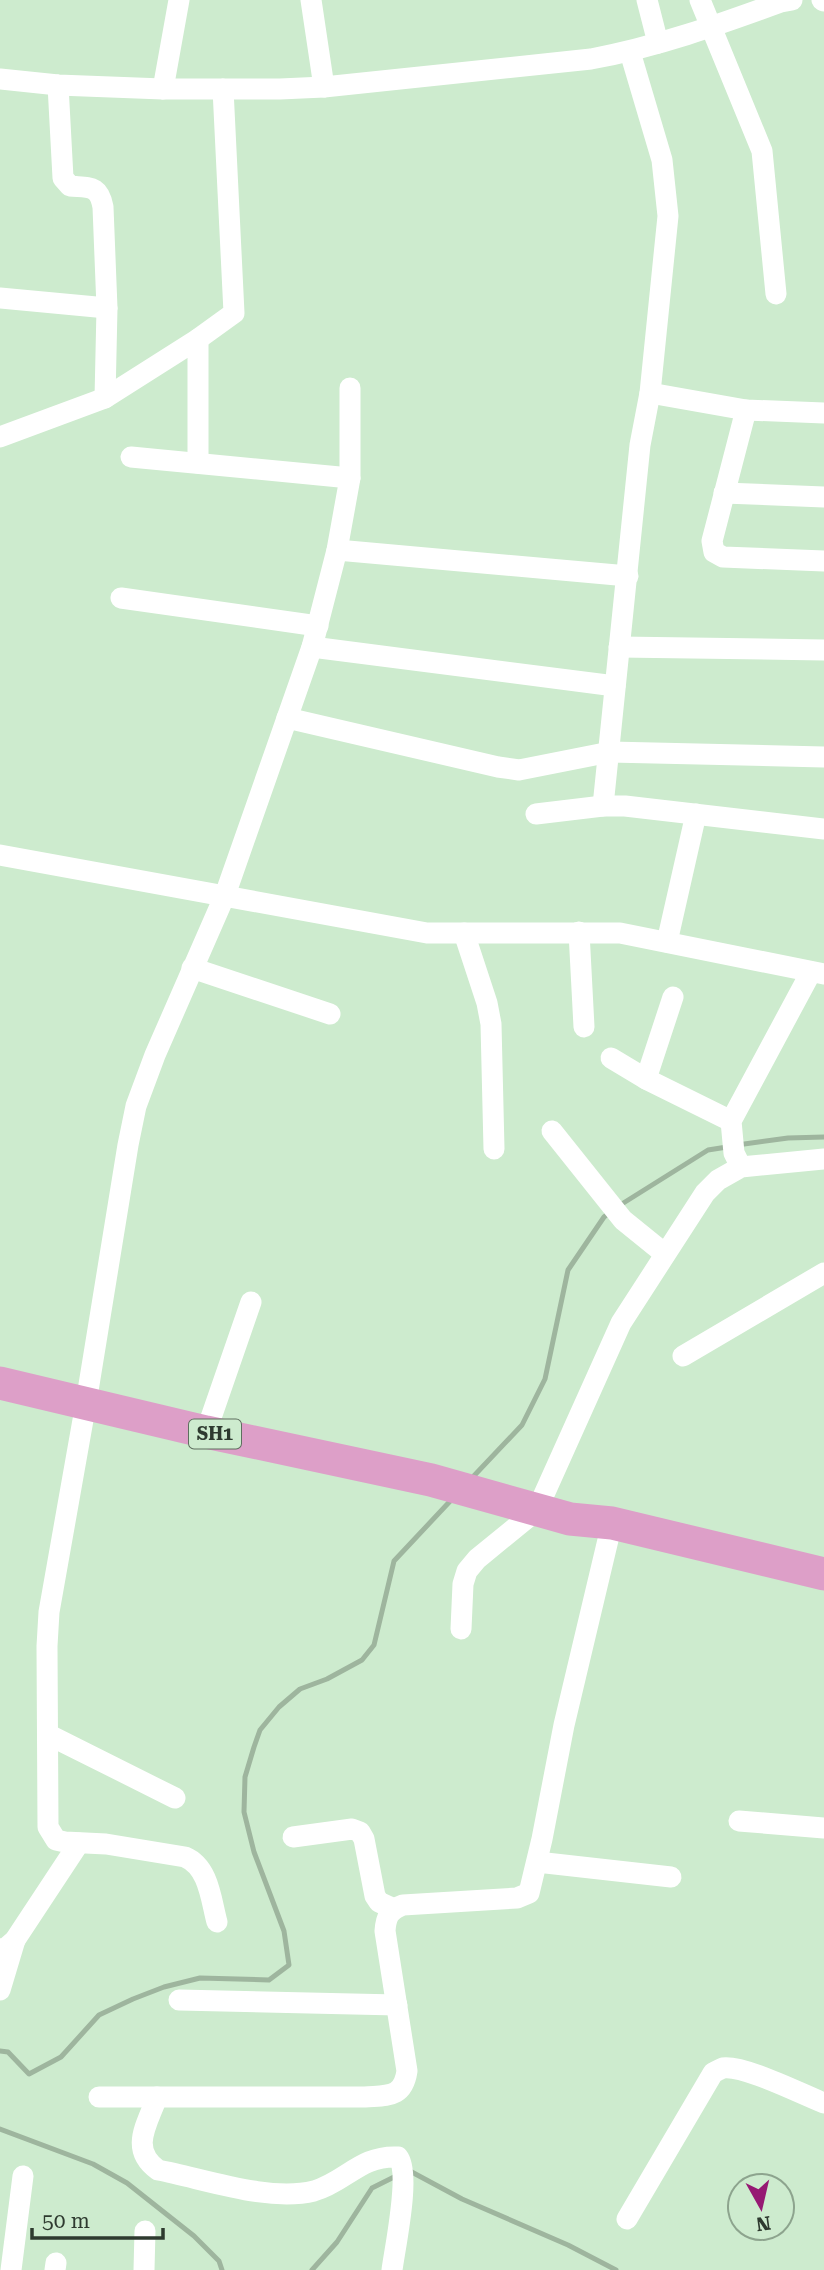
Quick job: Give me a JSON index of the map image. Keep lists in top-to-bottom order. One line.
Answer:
{"streets":{"main road":["SH1"]},"scale_bar":"50 m","north":"bottom"}
